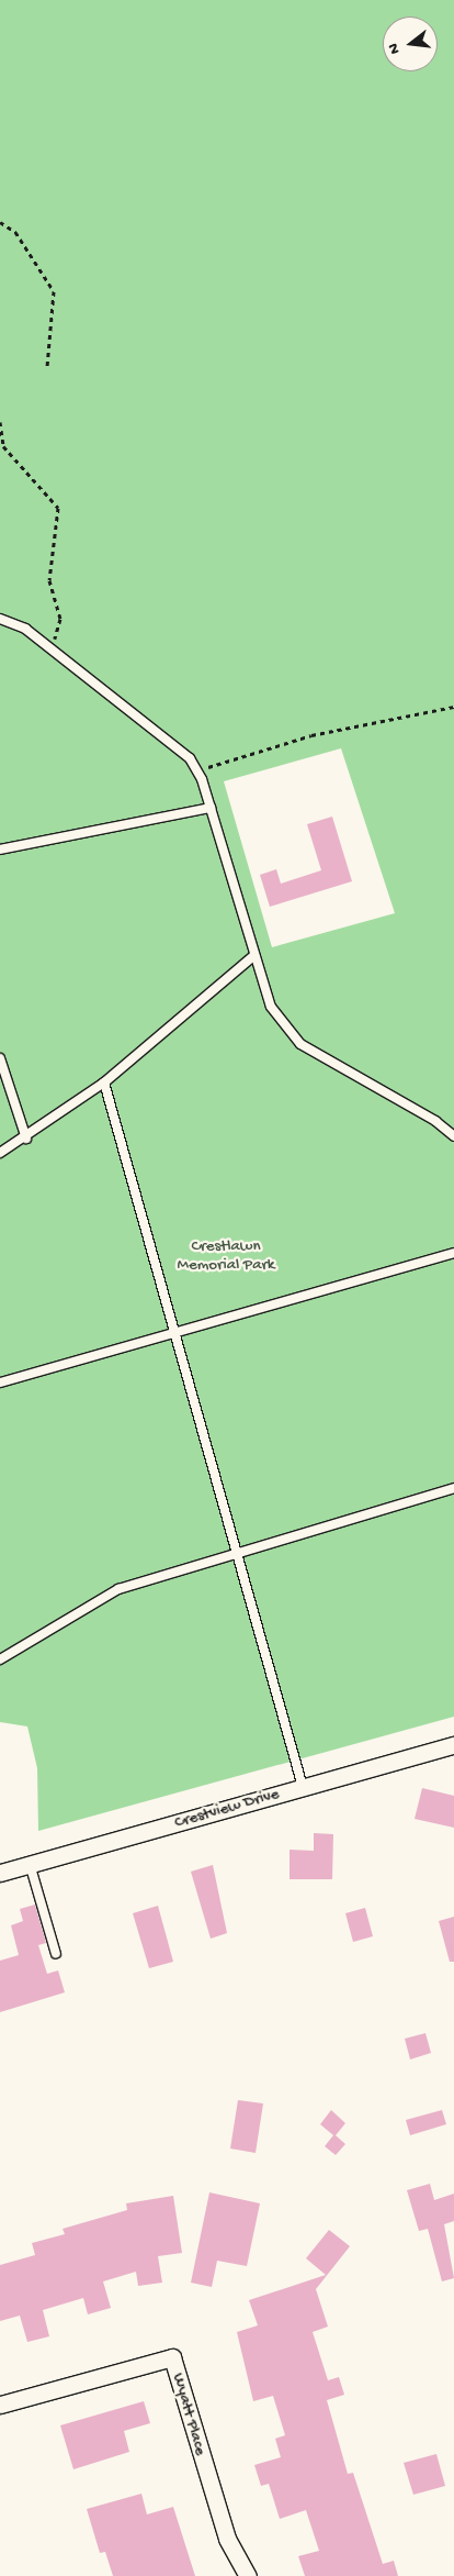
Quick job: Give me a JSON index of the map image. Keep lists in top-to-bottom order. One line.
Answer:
{"streets":{"street":["Crestview Drive","Wyatt Place"]},"parks":["Crestlawn Memorial Park"],"north":"left"}
